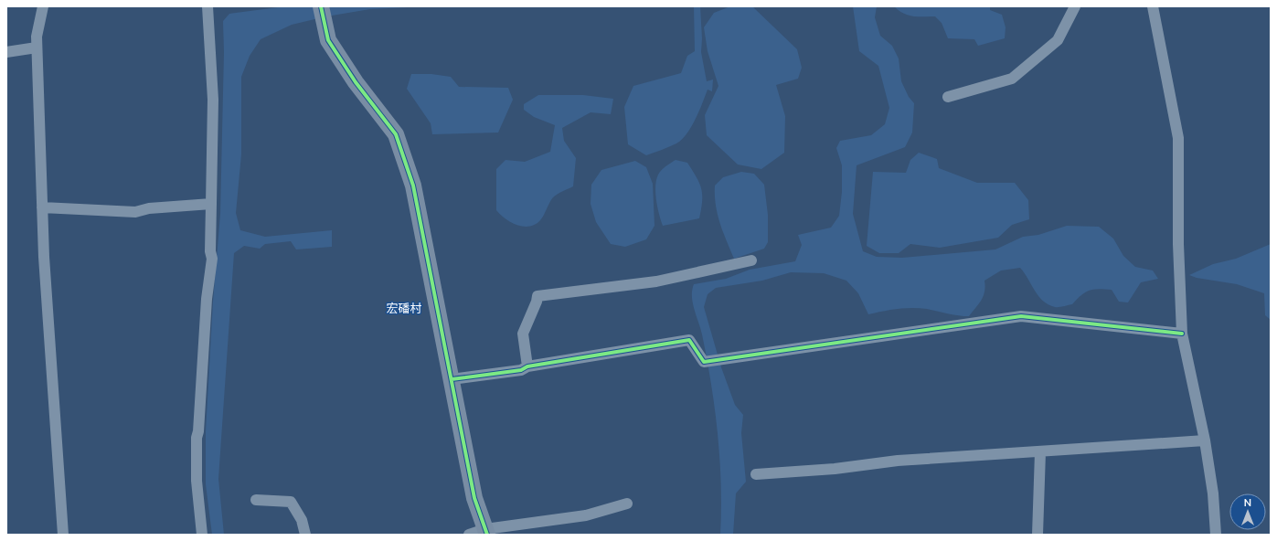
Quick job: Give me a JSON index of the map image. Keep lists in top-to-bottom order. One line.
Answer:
{"districts":["宏磻村"],"north":"top"}
